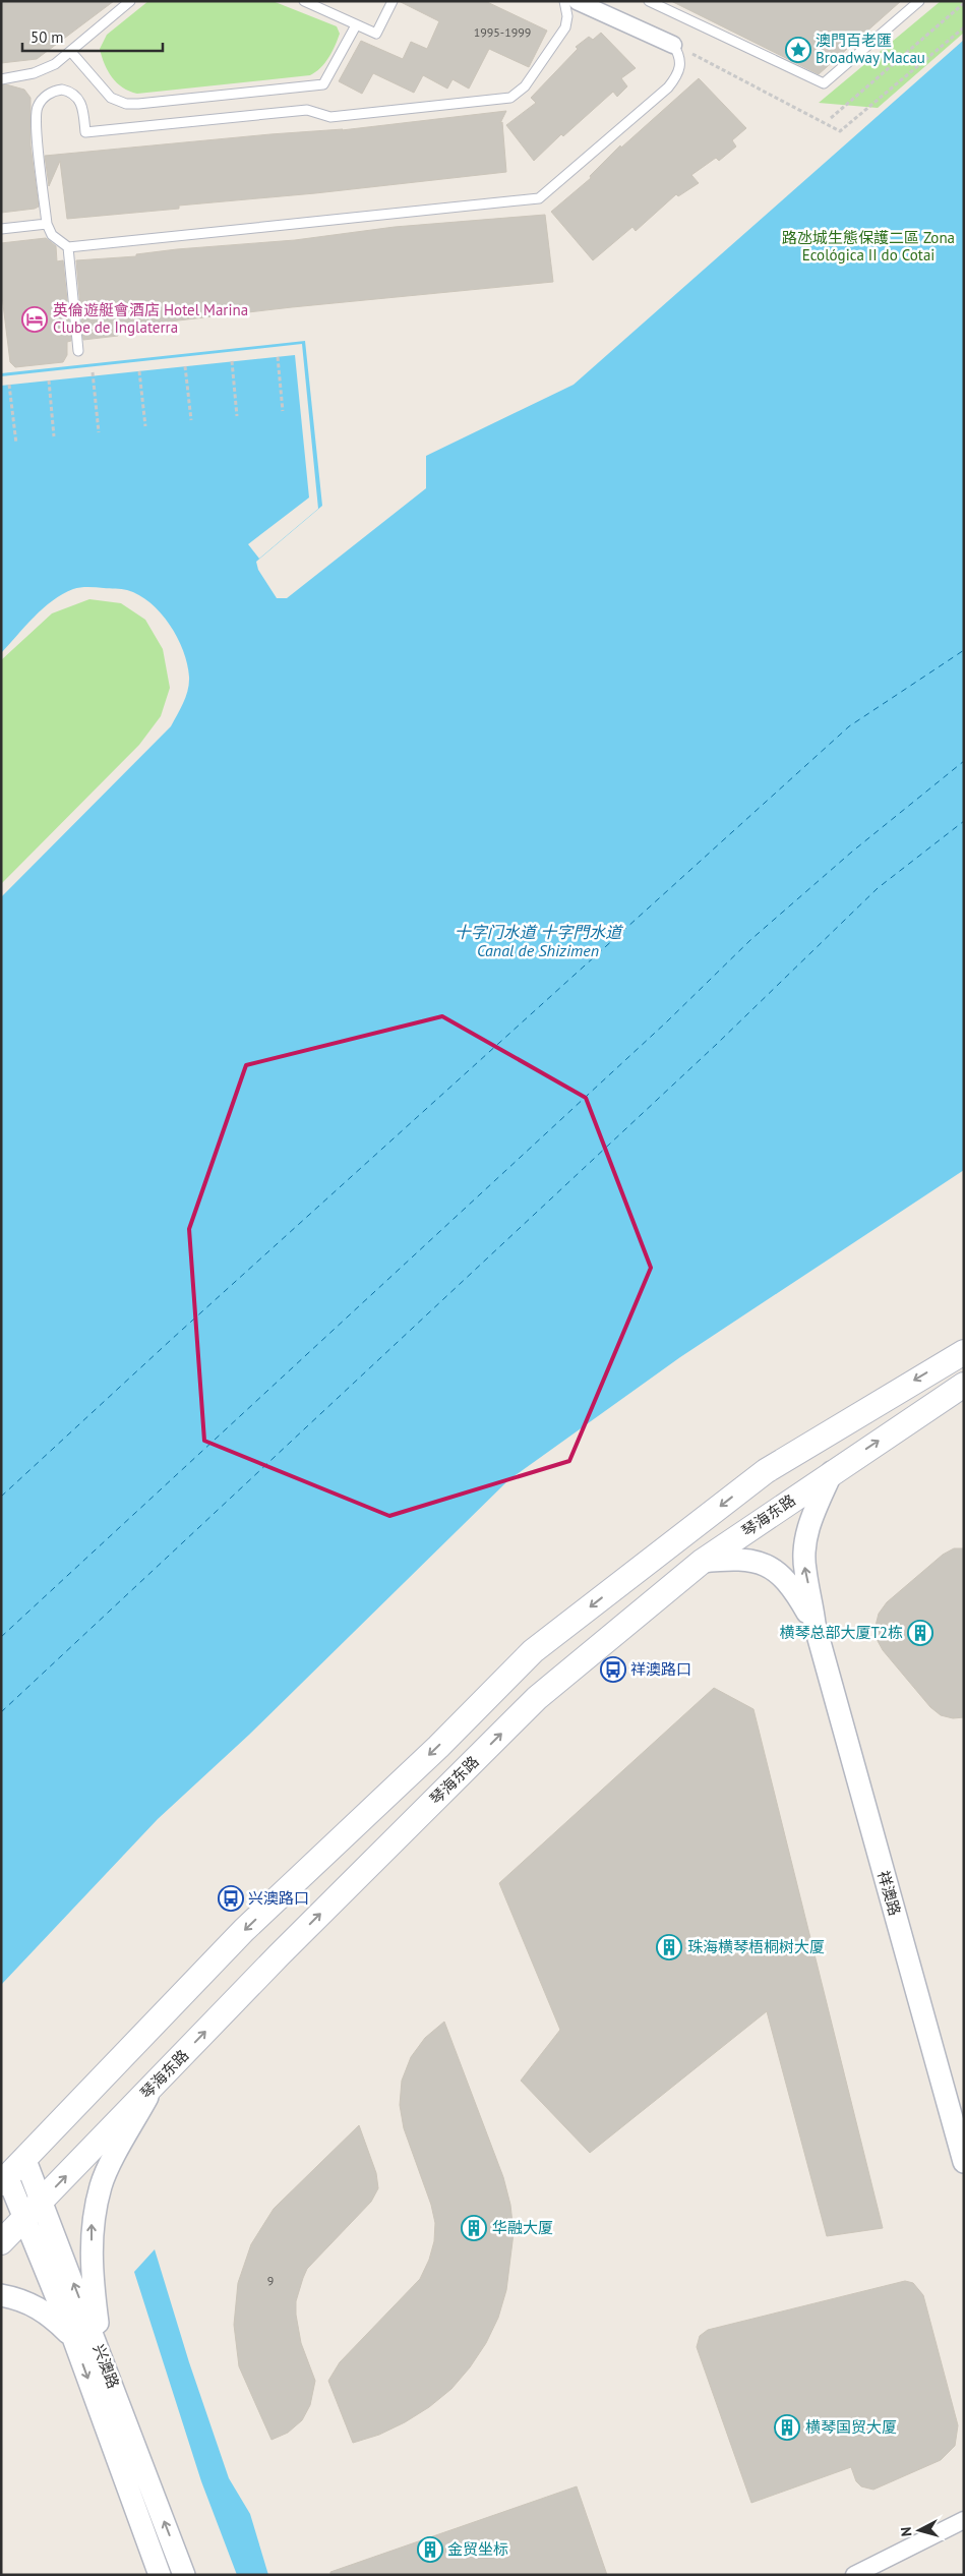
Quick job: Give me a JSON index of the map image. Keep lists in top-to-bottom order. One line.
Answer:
{"streets":{"main road":["琴海东路"],"street":["祥澳路","兴澳路"]},"crossings":[["琴海东路","祥澳路"],["琴海东路","兴澳路"]],"water":["十字门水道 十字門水道 Canal de Shizimen"],"parks":["路氹城生態保護二區 Zona Ecológica II do Cotai"],"places":{"place":["澳門百老匯 Broadway Macau"],"hotel":["英倫遊艇會酒店 Hotel Marina Clube de Inglaterra"],"building":["横琴总部大厦T2栋","珠海横琴梧桐树大厦","华融大厦","横琴国贸大厦","金贸坐标"],"bus stop":["祥澳路口","兴澳路口"]},"house_numbers":["1995-1999","9"],"scale_bar":"50 m","north":"left"}
